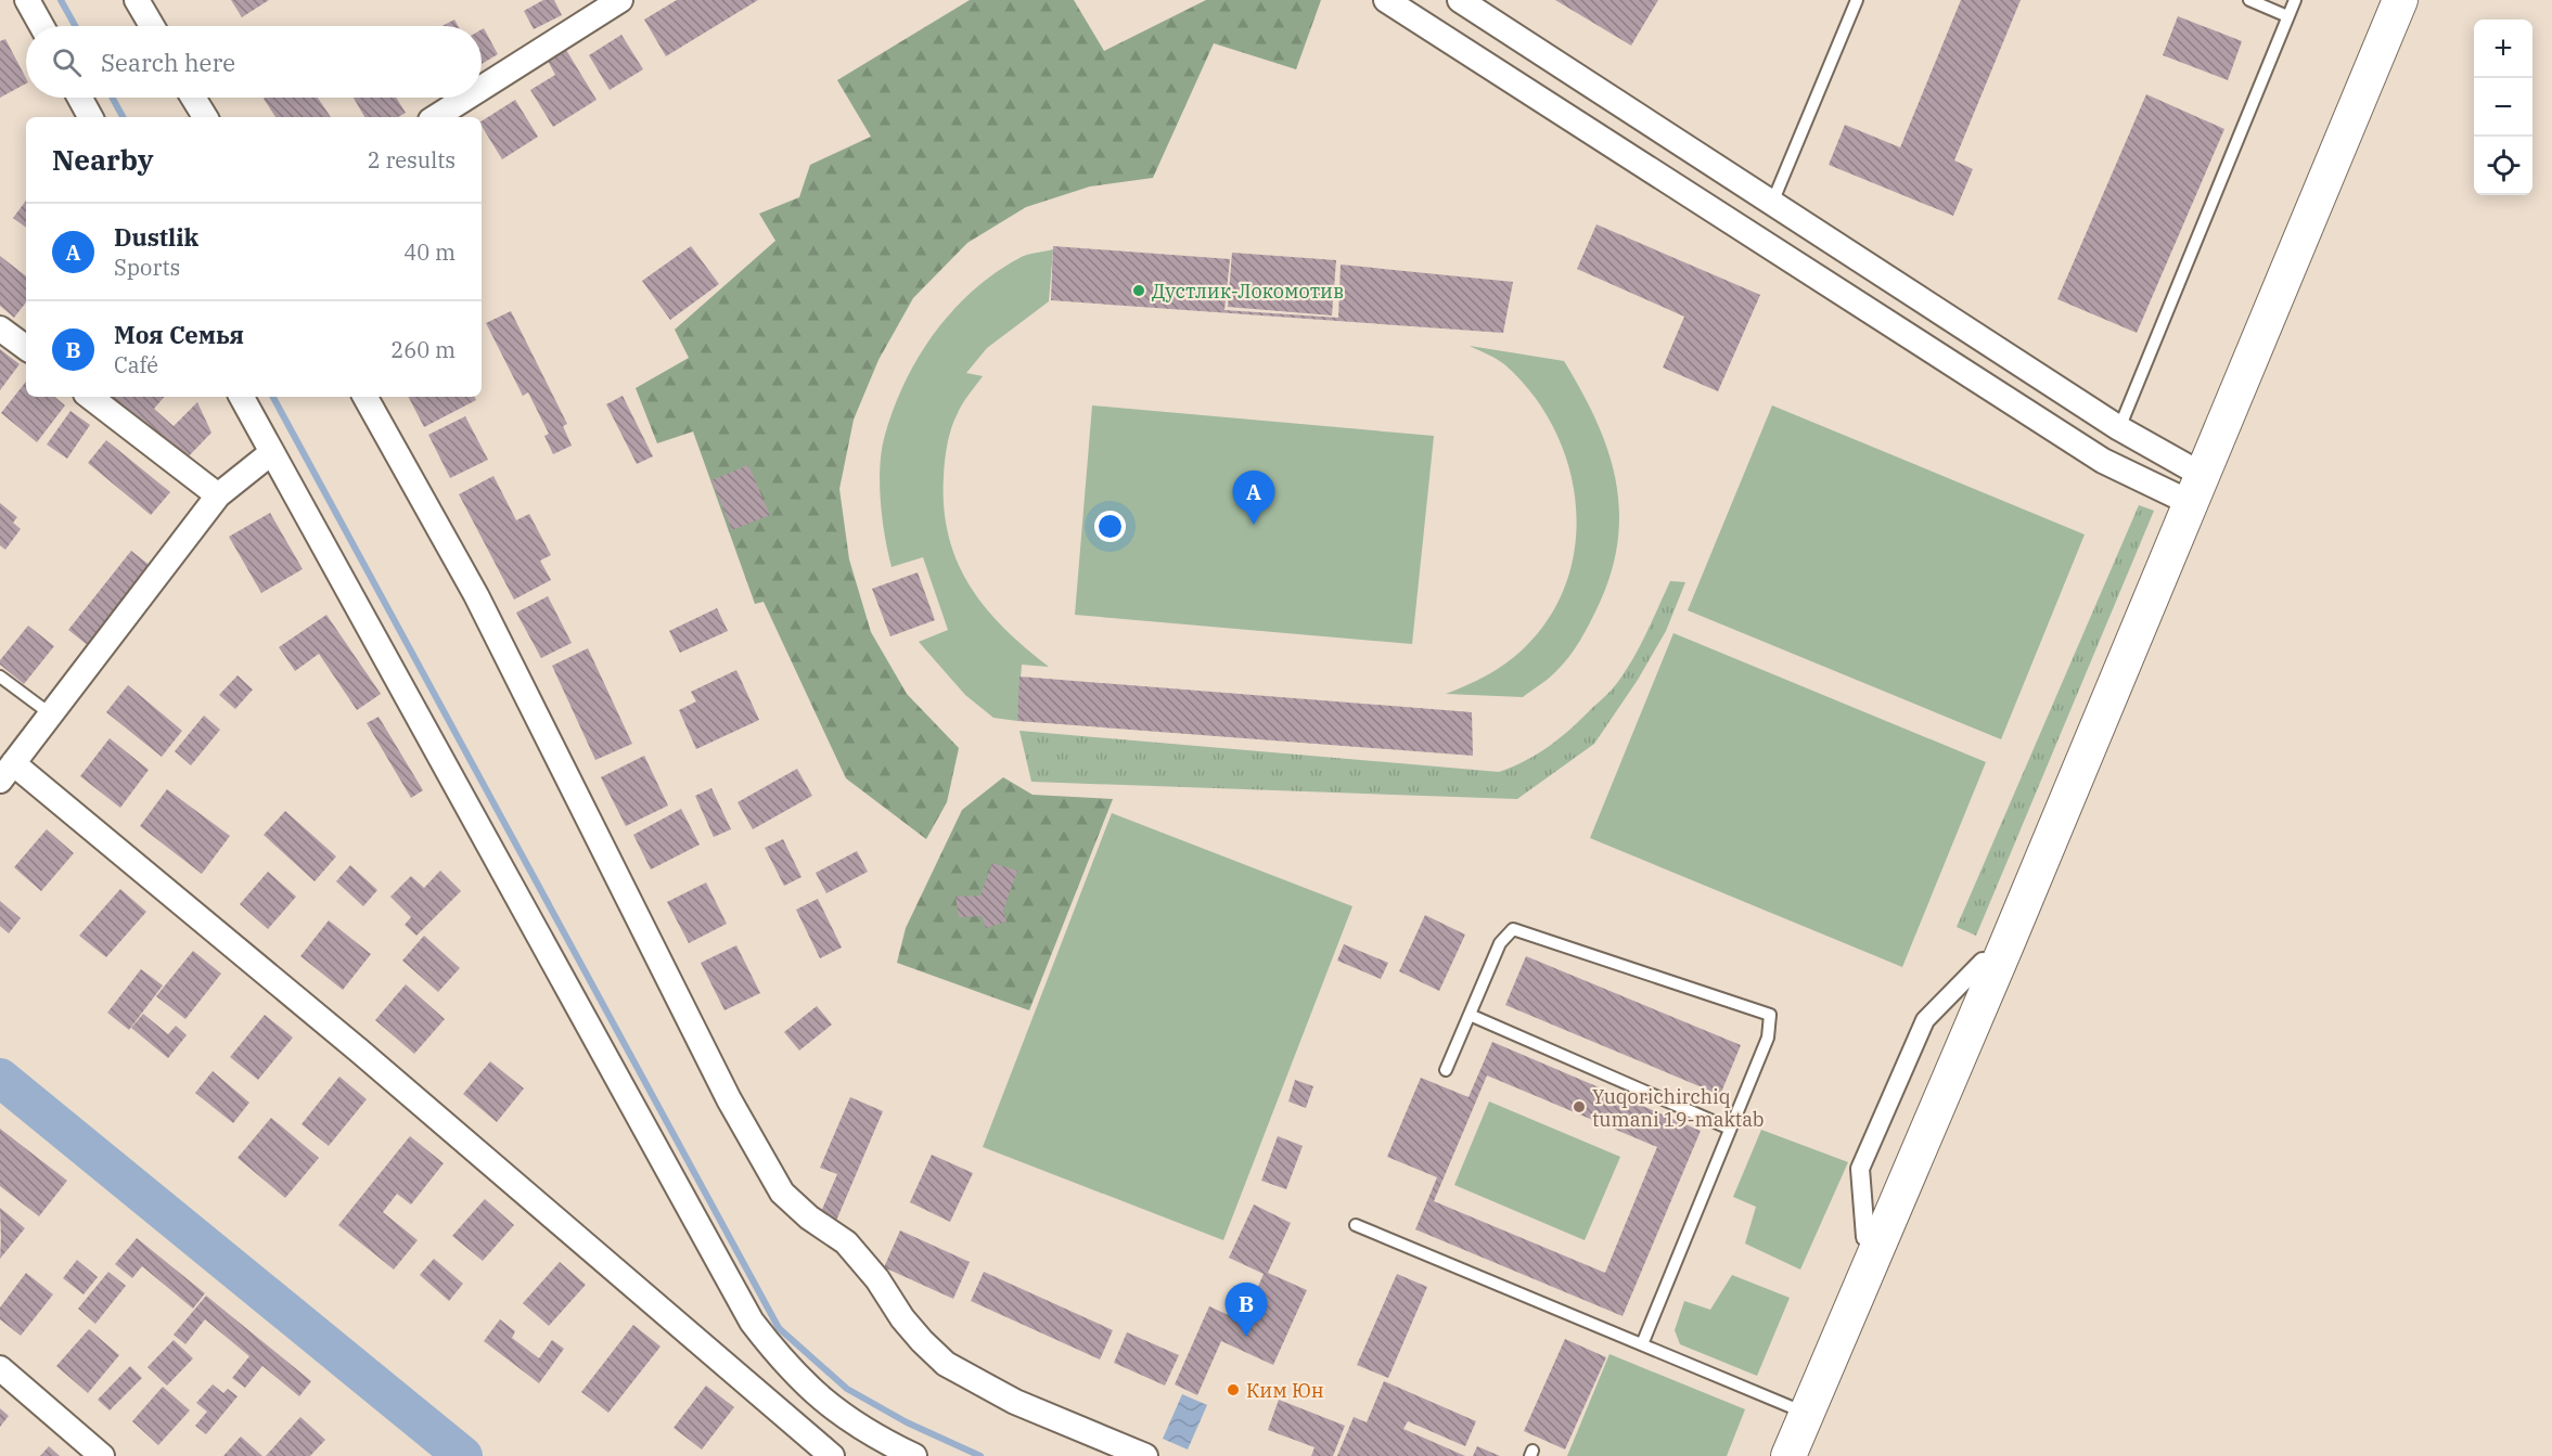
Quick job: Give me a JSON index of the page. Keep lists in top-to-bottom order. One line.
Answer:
{"places":["Дустлик-Локомотив","Yuqorichirchiq tumani 19-maktab","Ким Юн"],"page":{"map_buttons":["+","−"],"search":"Search here","heading":["Nearby","2 results"],"list":[{"mark":"A","name":"Dustlik","note":"Sports","value":"40 m"},{"mark":"B","name":"Моя Семья","note":"Café","value":"260 m"}],"pins":["A","B"]}}
